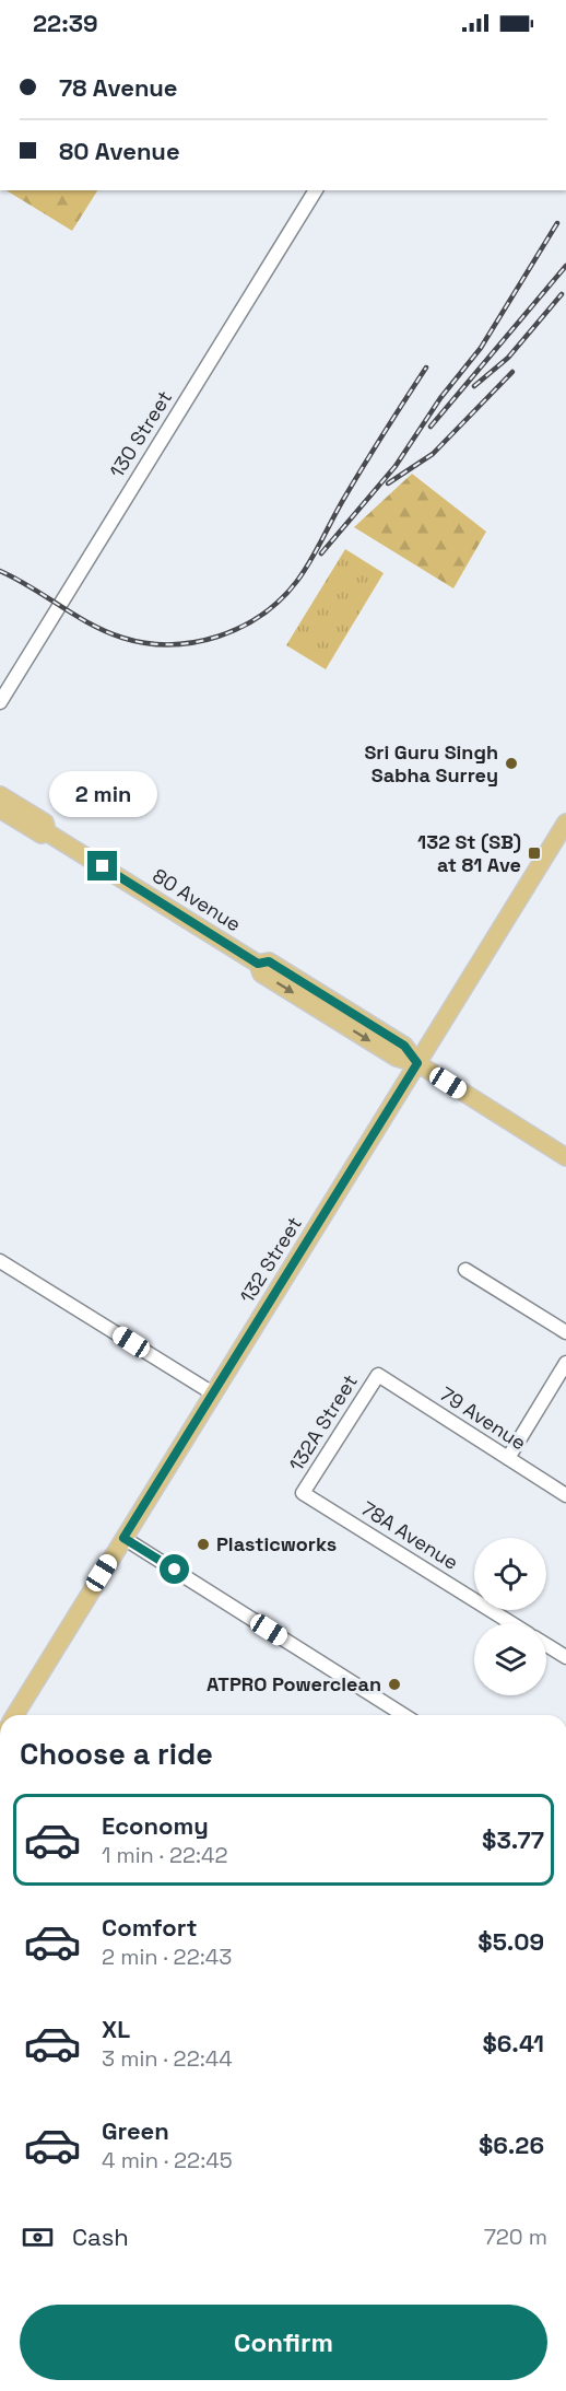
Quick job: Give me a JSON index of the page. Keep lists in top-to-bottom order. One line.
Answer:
{"streets":{"main road":["80 Avenue","132 Street"],"street":["130 Street","79 Avenue","132A Street","78A Avenue"]},"crossings":[["80 Avenue","132 Street"],["79 Avenue","132A Street"],["132A Street","78A Avenue"]],"places":{"other":["Sri Guru Singh Sabha Surrey","Plasticworks","ATPRO Powerclean"],"transit":["132 St (SB) at 81 Ave"]},"page":{"status":"22:39","banner":["78 Avenue","80 Avenue"],"bubble":"2 min","heading":"Choose a ride","list":[{"name":"Economy","note":"1 min · 22:42","value":"$3.77"},{"name":"Comfort","note":"2 min · 22:43","value":"$5.09"},{"name":"XL","note":"3 min · 22:44","value":"$6.41"},{"name":"Green","note":"4 min · 22:45","value":"$6.26"}],"pay":["Cash","720 m"],"buttons":"Confirm"}}
